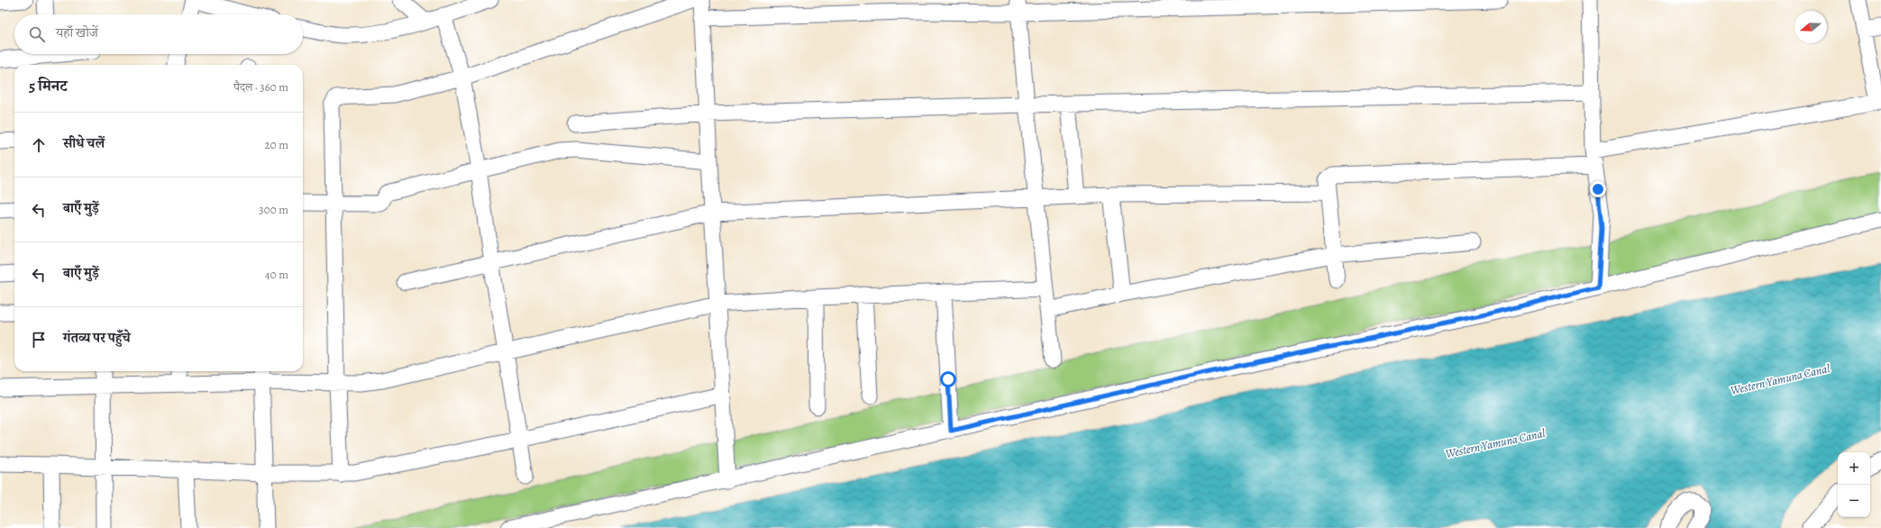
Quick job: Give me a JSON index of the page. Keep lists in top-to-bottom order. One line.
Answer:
{"water":["Western Yamuna Canal"],"north":"left","page":{"search":"यहाँ खोजें","heading":["5 मिनट","पैदल · 360 m"],"list":[["सीधे चलें","20 m"],["बाएँ मुड़ें","300 m"],["बाएँ मुड़ें","40 m"],"गंतव्य पर पहुँचे"],"map_buttons":["+","−"]}}
